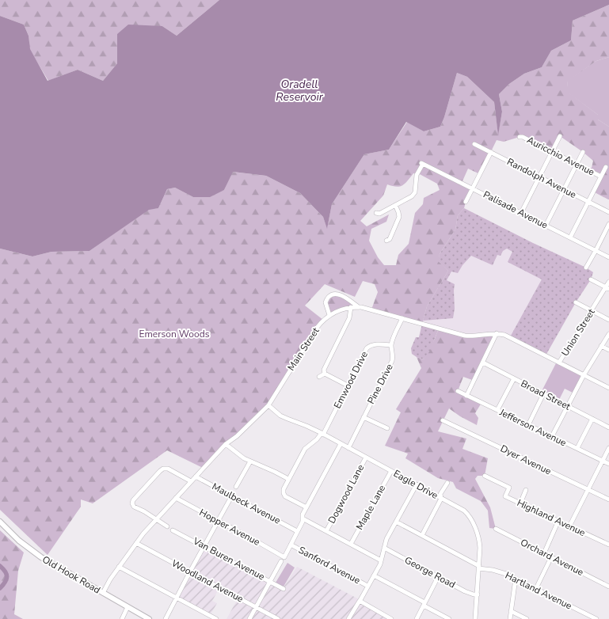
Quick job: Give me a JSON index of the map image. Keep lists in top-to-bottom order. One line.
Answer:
{"streets":{"main road":["Old Hook Road"],"street":["Auricchio Avenue","Randolph Avenue","Palisade Avenue","Union Street","Main Street","Emwood Drive","Pine Drive","Broad Street","Jefferson Avenue","Dyer Avenue","Eagle Drive","Dogwood Lane","Maulbeck Avenue","Maple Lane","Highland Avenue","Hopper Avenue","Orchard Avenue","Van Buren Avenue","Sanford Avenue","George Road","Woodland Avenue","Hartland Avenue"]},"crossings":[["Union Street","Main Street"],["Main Street","Pine Drive"],["Main Street","Eagle Drive"],["Main Street","Maulbeck Avenue"],["Main Street","Hopper Avenue"],["Main Street","Old Hook Road"],["Main Street","Woodland Avenue"],["Emwood Drive","Pine Drive"],["Emwood Drive","Eagle Drive"],["Pine Drive","Eagle Drive"],["Eagle Drive","Dogwood Lane"],["Eagle Drive","Maple Lane"],["Eagle Drive","George Road"],["Eagle Drive","Hartland Avenue"]],"water":["Oradell Reservoir"],"parks":["Emerson Woods"]}
